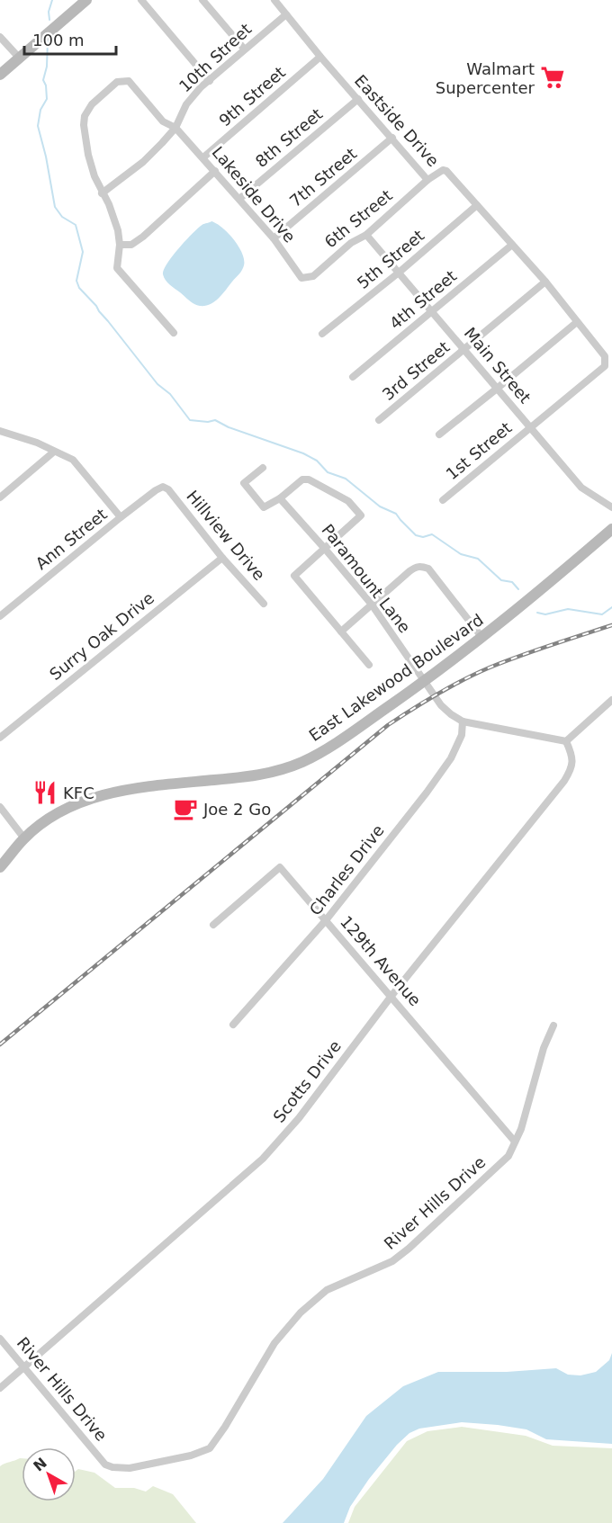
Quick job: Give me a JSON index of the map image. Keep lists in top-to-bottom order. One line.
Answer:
{"streets":{"main road":["East Lakewood Boulevard"],"street":["10th Street","9th Street","Eastside Drive","8th Street","7th Street","Lakeside Drive","6th Street","5th Street","4th Street","Main Street","3rd Street","1st Street","Hillview Drive","Ann Street","Paramount Lane","Surry Oak Drive","Charles Drive","129th Avenue","Scotts Drive","River Hills Drive"]},"crossings":[["10th Street","Eastside Drive"],["10th Street","Lakeside Drive"],["9th Street","Eastside Drive"],["9th Street","Lakeside Drive"],["Eastside Drive","8th Street"],["Eastside Drive","7th Street"],["Eastside Drive","6th Street"],["Eastside Drive","5th Street"],["Eastside Drive","4th Street"],["Eastside Drive","3rd Street"],["Eastside Drive","1st Street"],["8th Street","Lakeside Drive"],["7th Street","Lakeside Drive"],["Lakeside Drive","6th Street"],["6th Street","Main Street"],["5th Street","Main Street"],["4th Street","Main Street"],["Main Street","3rd Street"],["Main Street","1st Street"],["Hillview Drive","Ann Street"],["Hillview Drive","Surry Oak Drive"],["Paramount Lane","East Lakewood Boulevard"],["Paramount Lane","Charles Drive"],["Charles Drive","129th Avenue"],["129th Avenue","Scotts Drive"],["129th Avenue","River Hills Drive"],["Scotts Drive","River Hills Drive"]],"places":{"supermarket":["Walmart Supercenter"],"restaurant":["KFC"],"cafe":["Joe 2 Go"]},"scale_bar":"100 m","north":"top left"}
